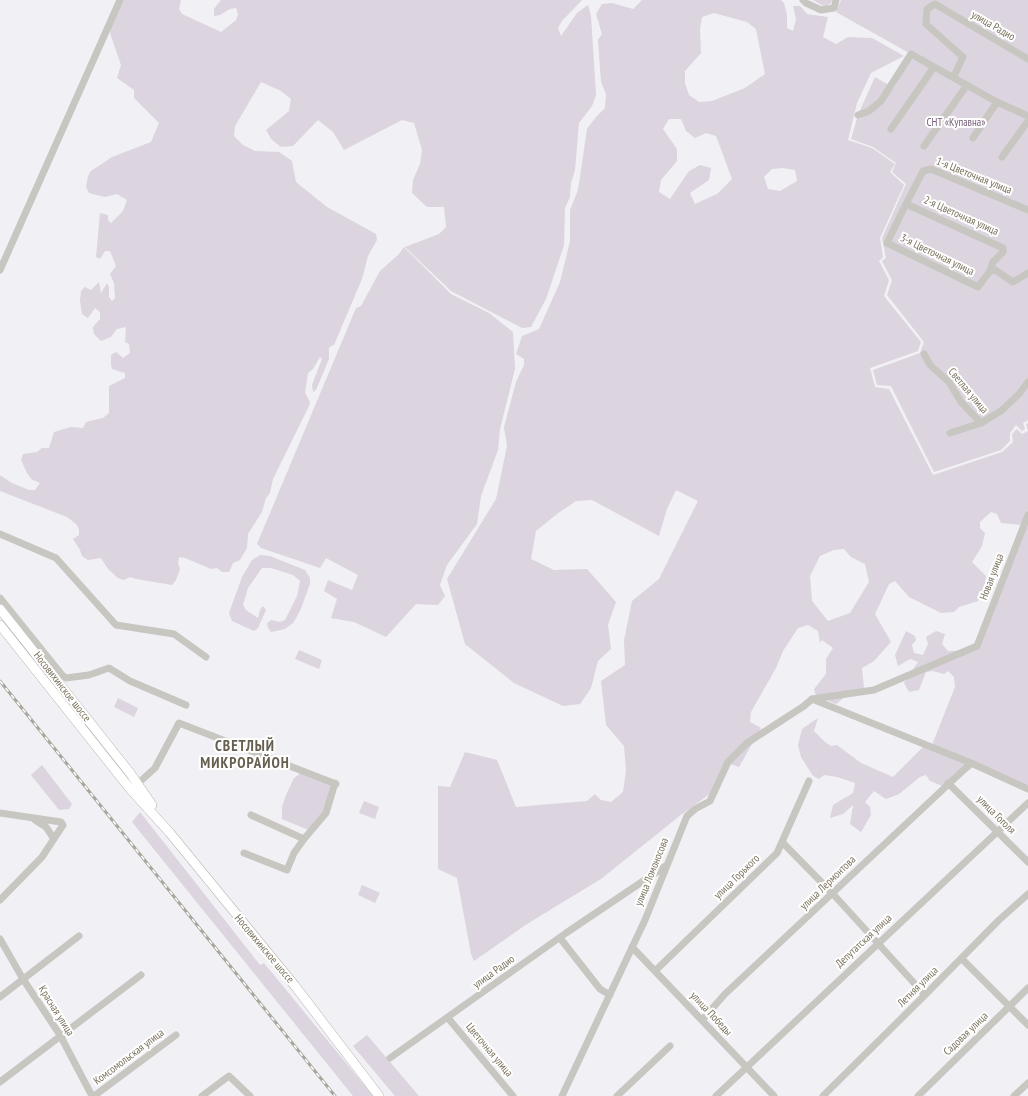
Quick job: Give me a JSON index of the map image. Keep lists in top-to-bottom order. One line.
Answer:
{"streets":{"main road":["Носовихинское шоссе"],"street":["улица Радио","1-я Цветочная улица","2-я Цветочная улица","3-я Цветочная улица","Светлая улица","Новая улица","улица Гоголя","улица Ломоносова","улица Горького","улица Лермонтова","Депутатская улица","Летняя улица","Красная улица","улица Победы","Садовая улица","Цветочная улица","Комсомольская улица"]},"crossings":[["улица Радио","улица Ломоносова"],["улица Радио","Цветочная улица"],["1-я Цветочная улица","2-я Цветочная улица"],["1-я Цветочная улица","3-я Цветочная улица"],["2-я Цветочная улица","3-я Цветочная улица"],["Новая улица","улица Ломоносова"],["улица Гоголя","улица Лермонтова"],["улица Гоголя","Депутатская улица"],["улица Ломоносова","улица Победы"],["улица Горького","улица Победы"],["улица Лермонтова","улица Победы"],["Депутатская улица","улица Победы"],["Красная улица","Комсомольская улица"]],"districts":["СВЕТЛЫЙ МИКРОРАЙОН"],"parks":["СНТ «Купавна»"]}
